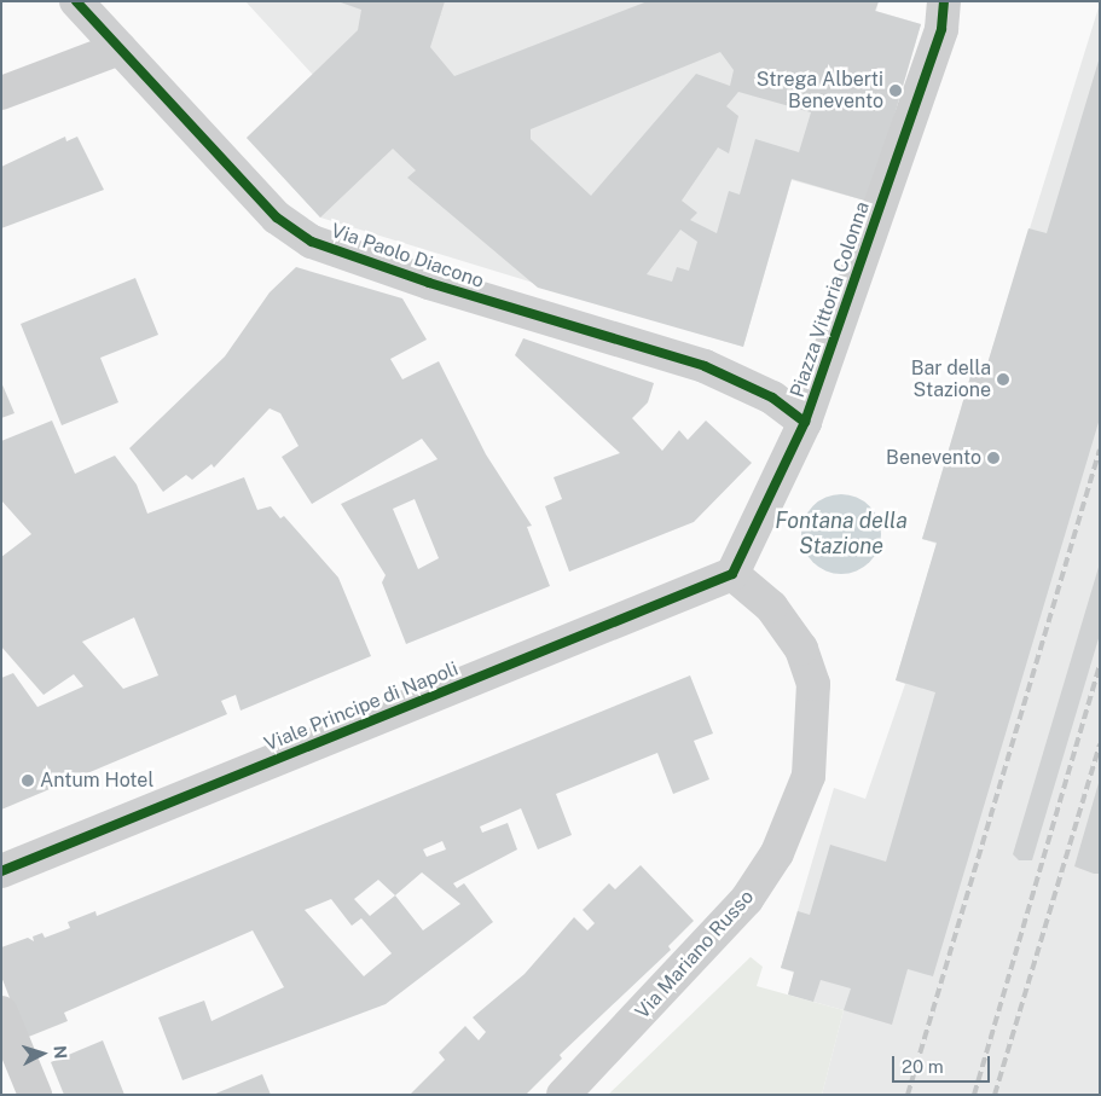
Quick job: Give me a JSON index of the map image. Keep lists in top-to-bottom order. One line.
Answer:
{"streets":{"street":["Via Paolo Diacono","Piazza Vittoria Colonna","Viale Principe di Napoli","Via Mariano Russo"]},"crossings":[["Via Paolo Diacono","Piazza Vittoria Colonna"],["Piazza Vittoria Colonna","Viale Principe di Napoli"],["Piazza Vittoria Colonna","Via Mariano Russo"],["Viale Principe di Napoli","Via Mariano Russo"]],"water":["Fontana della Stazione"],"places":["Strega Alberti Benevento","Bar della Stazione","Benevento","Antum Hotel"],"scale_bar":"20 m","north":"right"}
